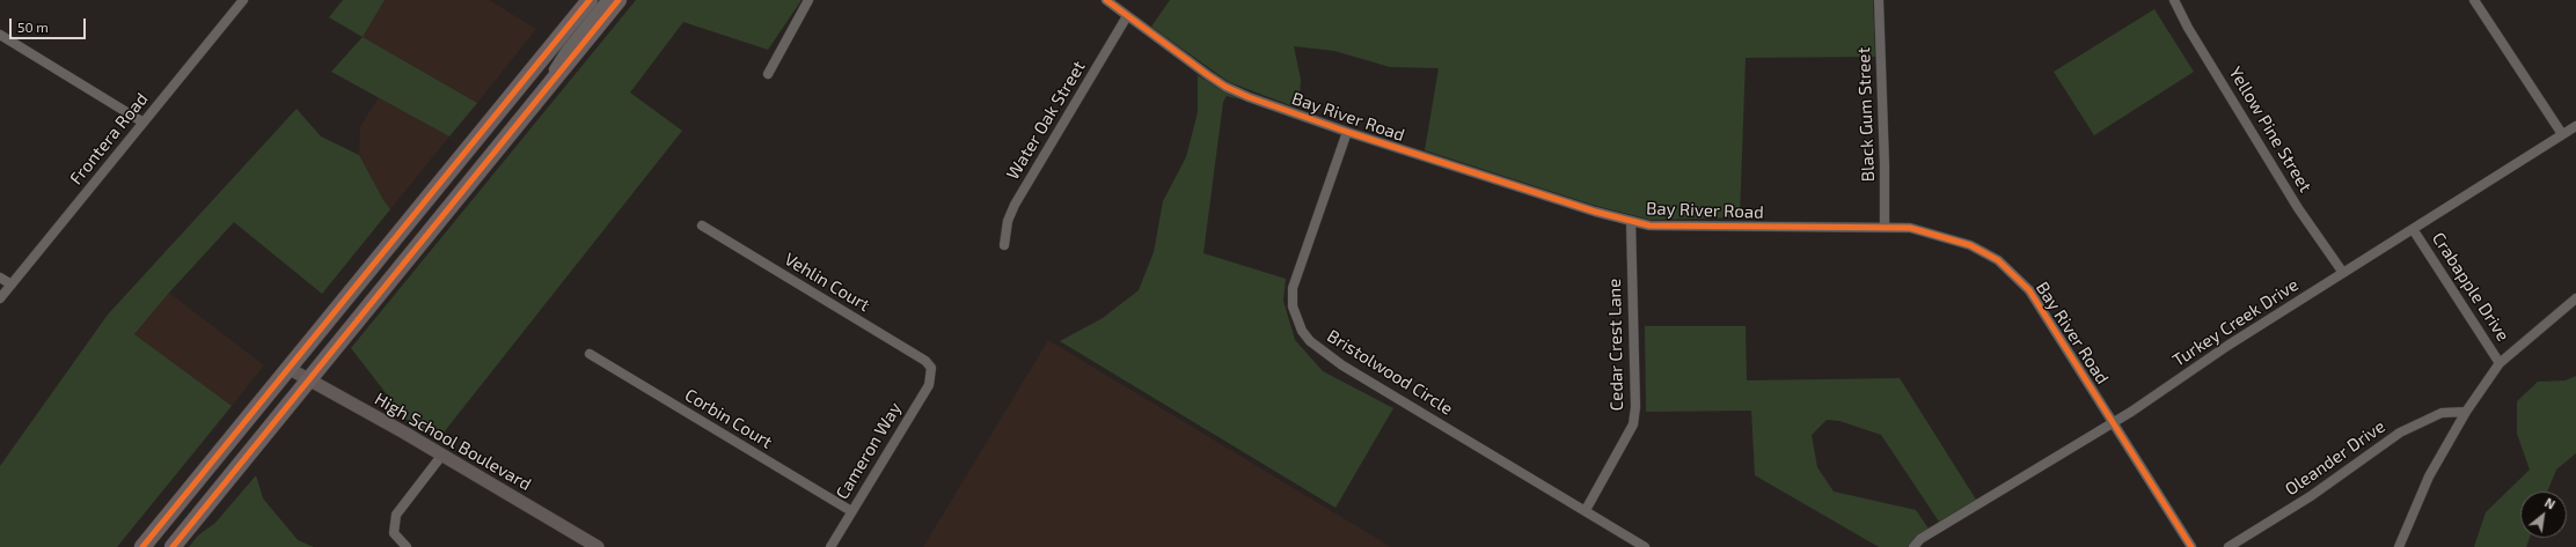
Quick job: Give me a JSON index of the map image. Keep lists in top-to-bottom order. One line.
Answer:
{"streets":{"street":["Black Gum Street","Bay River Road","Water Oak Street","Yellow Pine Street","Frontera Road","Vehlin Court","Crabapple Drive","Turkey Creek Drive","Cedar Crest Lane","Bristolwood Circle","Corbin Court","High School Boulevard","Cameron Way","Oleander Drive"]},"crossings":[["Black Gum Street","Bay River Road"],["Bay River Road","Water Oak Street"],["Bay River Road","Turkey Creek Drive"],["Bay River Road","Cedar Crest Lane"],["Bay River Road","Bristolwood Circle"],["Yellow Pine Street","Turkey Creek Drive"],["Vehlin Court","Cameron Way"],["Crabapple Drive","Turkey Creek Drive"],["Cedar Crest Lane","Bristolwood Circle"],["Corbin Court","Cameron Way"]],"scale_bar":"50 m","north":"top right"}
